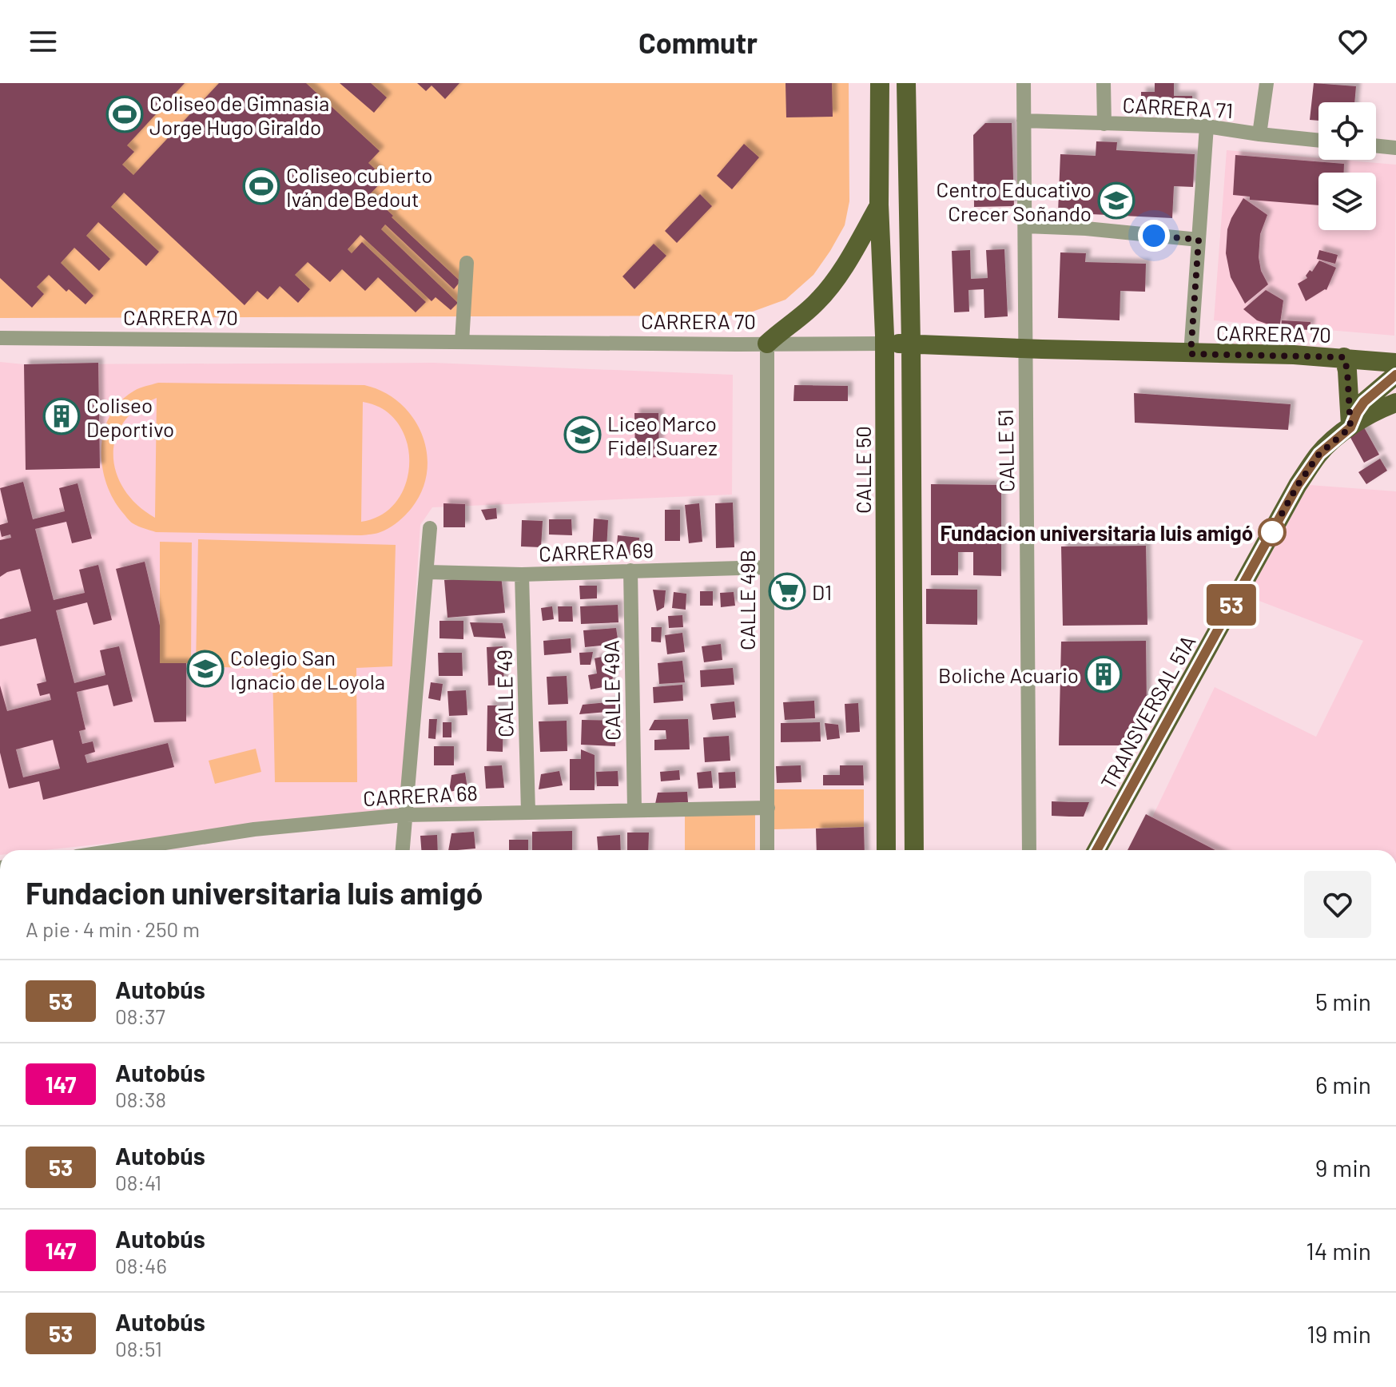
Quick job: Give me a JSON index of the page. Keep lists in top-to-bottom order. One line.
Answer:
{"streets":{"main road":["CARRERA 70","CALLE 50","TRANSVERSAL 51A"],"street":["CARRERA 71","CALLE 51","CARRERA 69","CALLE 49B","CALLE 49A","CALLE 49","CARRERA 68"]},"crossings":[["CARRERA 71","CALLE 51"],["CARRERA 70","CALLE 51"],["CARRERA 70","CALLE 50"],["CARRERA 70","CALLE 49B"],["CARRERA 69","CALLE 49B"],["CARRERA 69","CALLE 49A"],["CARRERA 69","CALLE 49"],["CALLE 49B","CARRERA 68"],["CALLE 49A","CARRERA 68"],["CALLE 49","CARRERA 68"]],"places":{"sports":["Coliseo de Gimnasia Jorge Hugo Giraldo","Coliseo cubierto Iván de Bedout"],"school or university":["Centro Educativo Crecer Soñando","Liceo Marco Fidel Suarez","Colegio San Ignacio de Loyola"],"building":["Coliseo Deportivo","Boliche Acuario"],"other":["Fundacion universitaria luis amigó"],"supermarket":["D1"]},"lines":["bus line 53"],"page":{"header":"Commutr","on_map":"53","heading":["Fundacion universitaria luis amigó","A pie · 4 min · 250 m"],"list":[{"mark":"53","name":"Autobús","note":"08:37","value":"5 min"},{"mark":"147","name":"Autobús","note":"08:38","value":"6 min"},{"mark":"53","name":"Autobús","note":"08:41","value":"9 min"},{"mark":"147","name":"Autobús","note":"08:46","value":"14 min"},{"mark":"53","name":"Autobús","note":"08:51","value":"19 min"}]}}
